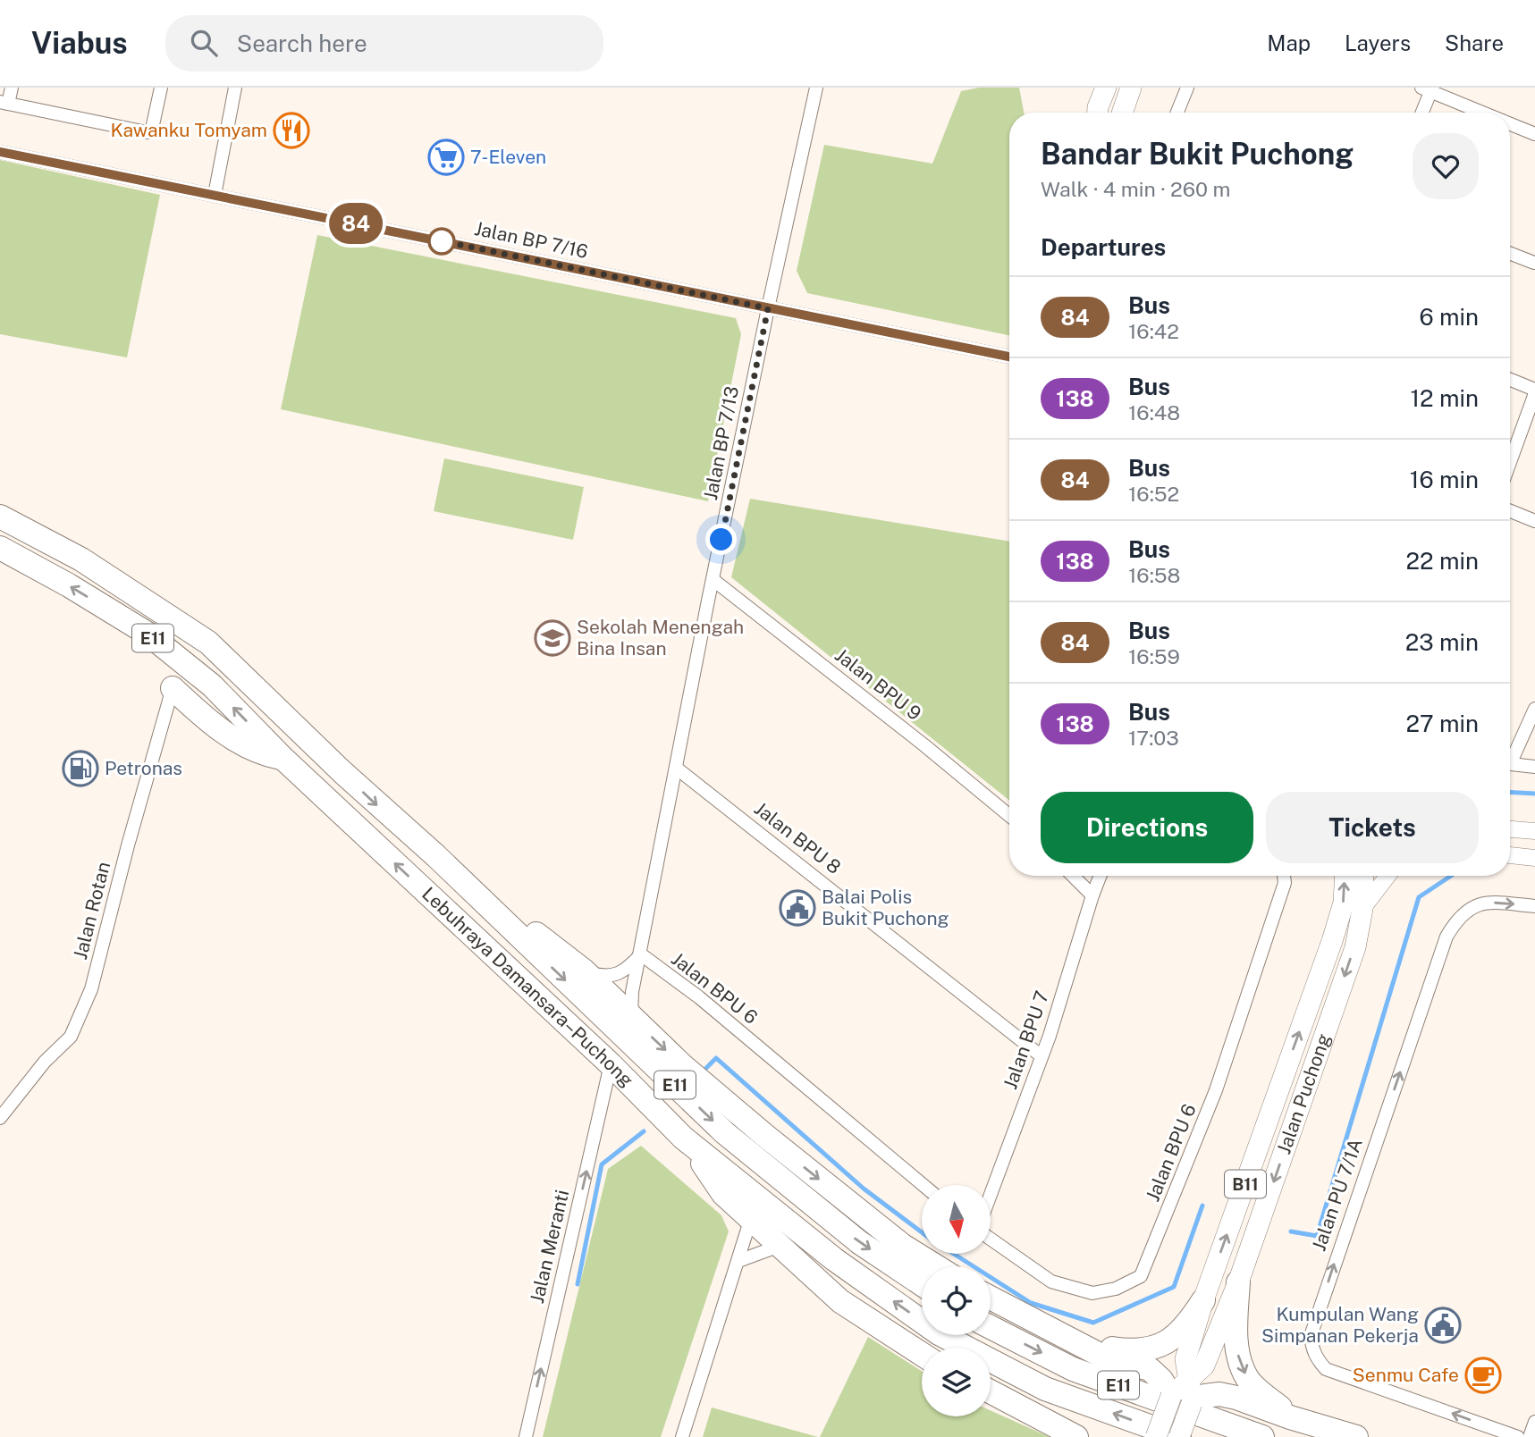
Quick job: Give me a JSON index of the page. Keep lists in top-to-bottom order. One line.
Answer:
{"streets":{"highway":["E11","Lebuhraya Damansara–Puchong"],"main road":["Jalan Puchong","B11"],"street":["Jalan BP 7/16","Jalan BP 7/13","Jalan BPU 9","Jalan BPU 8","Jalan Rotan","Jalan BPU 6","Jalan BPU 7","Jalan PU 7/1A","Jalan Meranti"]},"crossings":[["Jalan BP 7/16","Jalan BP 7/13"],["Jalan BP 7/13","Jalan BPU 9"],["Jalan BP 7/13","Jalan BPU 8"],["Jalan BP 7/13","Jalan BPU 6"],["Jalan BPU 8","Jalan BPU 7"],["Lebuhraya Damansara–Puchong","Jalan Puchong"],["Lebuhraya Damansara–Puchong","Jalan Meranti"]],"one_way":["Jalan Meranti"],"places":{"restaurant":["Kawanku Tomyam"],"supermarket":["7-Eleven"],"school or university":["Sekolah Menengah Bina Insan"],"fuel station":["Petronas"],"public building":["Balai Polis Bukit Puchong","Kumpulan Wang Simpanan Pekerja"],"cafe":["Senmu Cafe"]},"lines":["bus line 84"],"north":"bottom","page":{"header":"Viabus","search":"Search here","nav":["Map","Layers","Share"],"on_map":"84","heading":[["Bandar Bukit Puchong","Walk · 4 min · 260 m"],"Departures"],"list":[{"mark":"84","name":"Bus","note":"16:42","value":"6 min"},{"mark":"138","name":"Bus","note":"16:48","value":"12 min"},{"mark":"84","name":"Bus","note":"16:52","value":"16 min"},{"mark":"138","name":"Bus","note":"16:58","value":"22 min"},{"mark":"84","name":"Bus","note":"16:59","value":"23 min"},{"mark":"138","name":"Bus","note":"17:03","value":"27 min"}],"buttons":["Directions","Tickets"]}}
